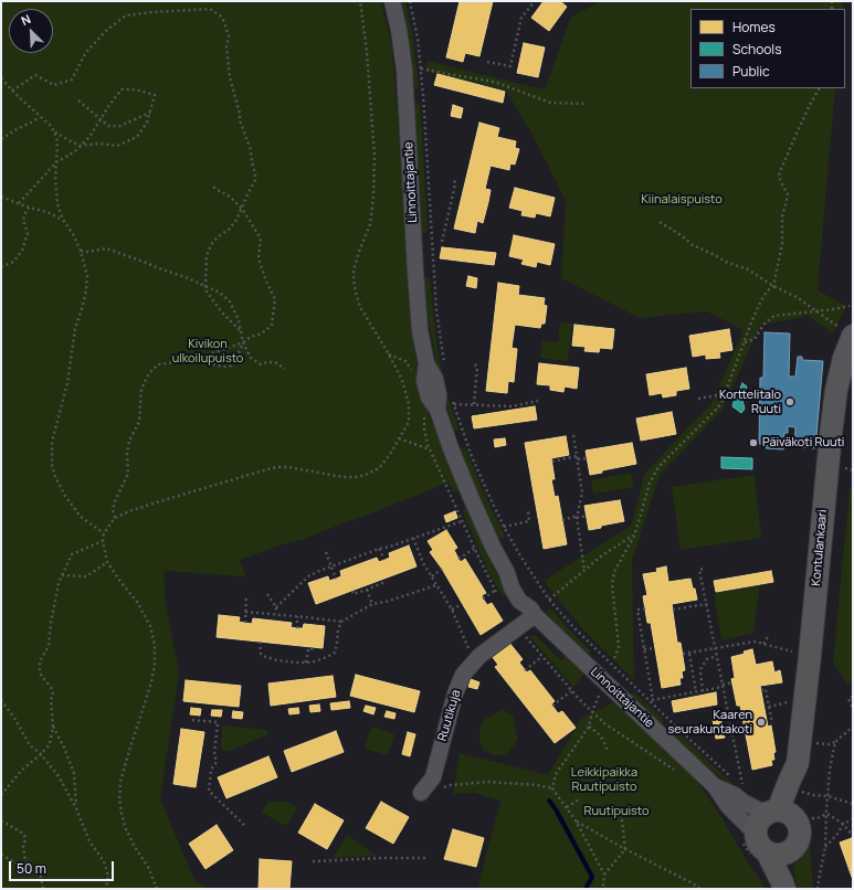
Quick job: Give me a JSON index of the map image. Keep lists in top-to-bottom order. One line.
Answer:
{"streets":{"main road":["Kontulankaari"],"street":["Linnoittajantie","Ruutikuja"]},"crossings":[["Linnoittajantie","Kontulankaari"],["Linnoittajantie","Ruutikuja"]],"parks":["Kiinalaispuisto","Kivikon ulkoilupuisto","Leikkipaikka Ruutipuisto","Ruutipuisto"],"places":["Korttelitalo Ruuti","Päiväkoti Ruuti","Kaaren seurakuntakoti"],"legend":["Homes","Schools","Public"],"scale_bar":"50 m","north":"top left"}
